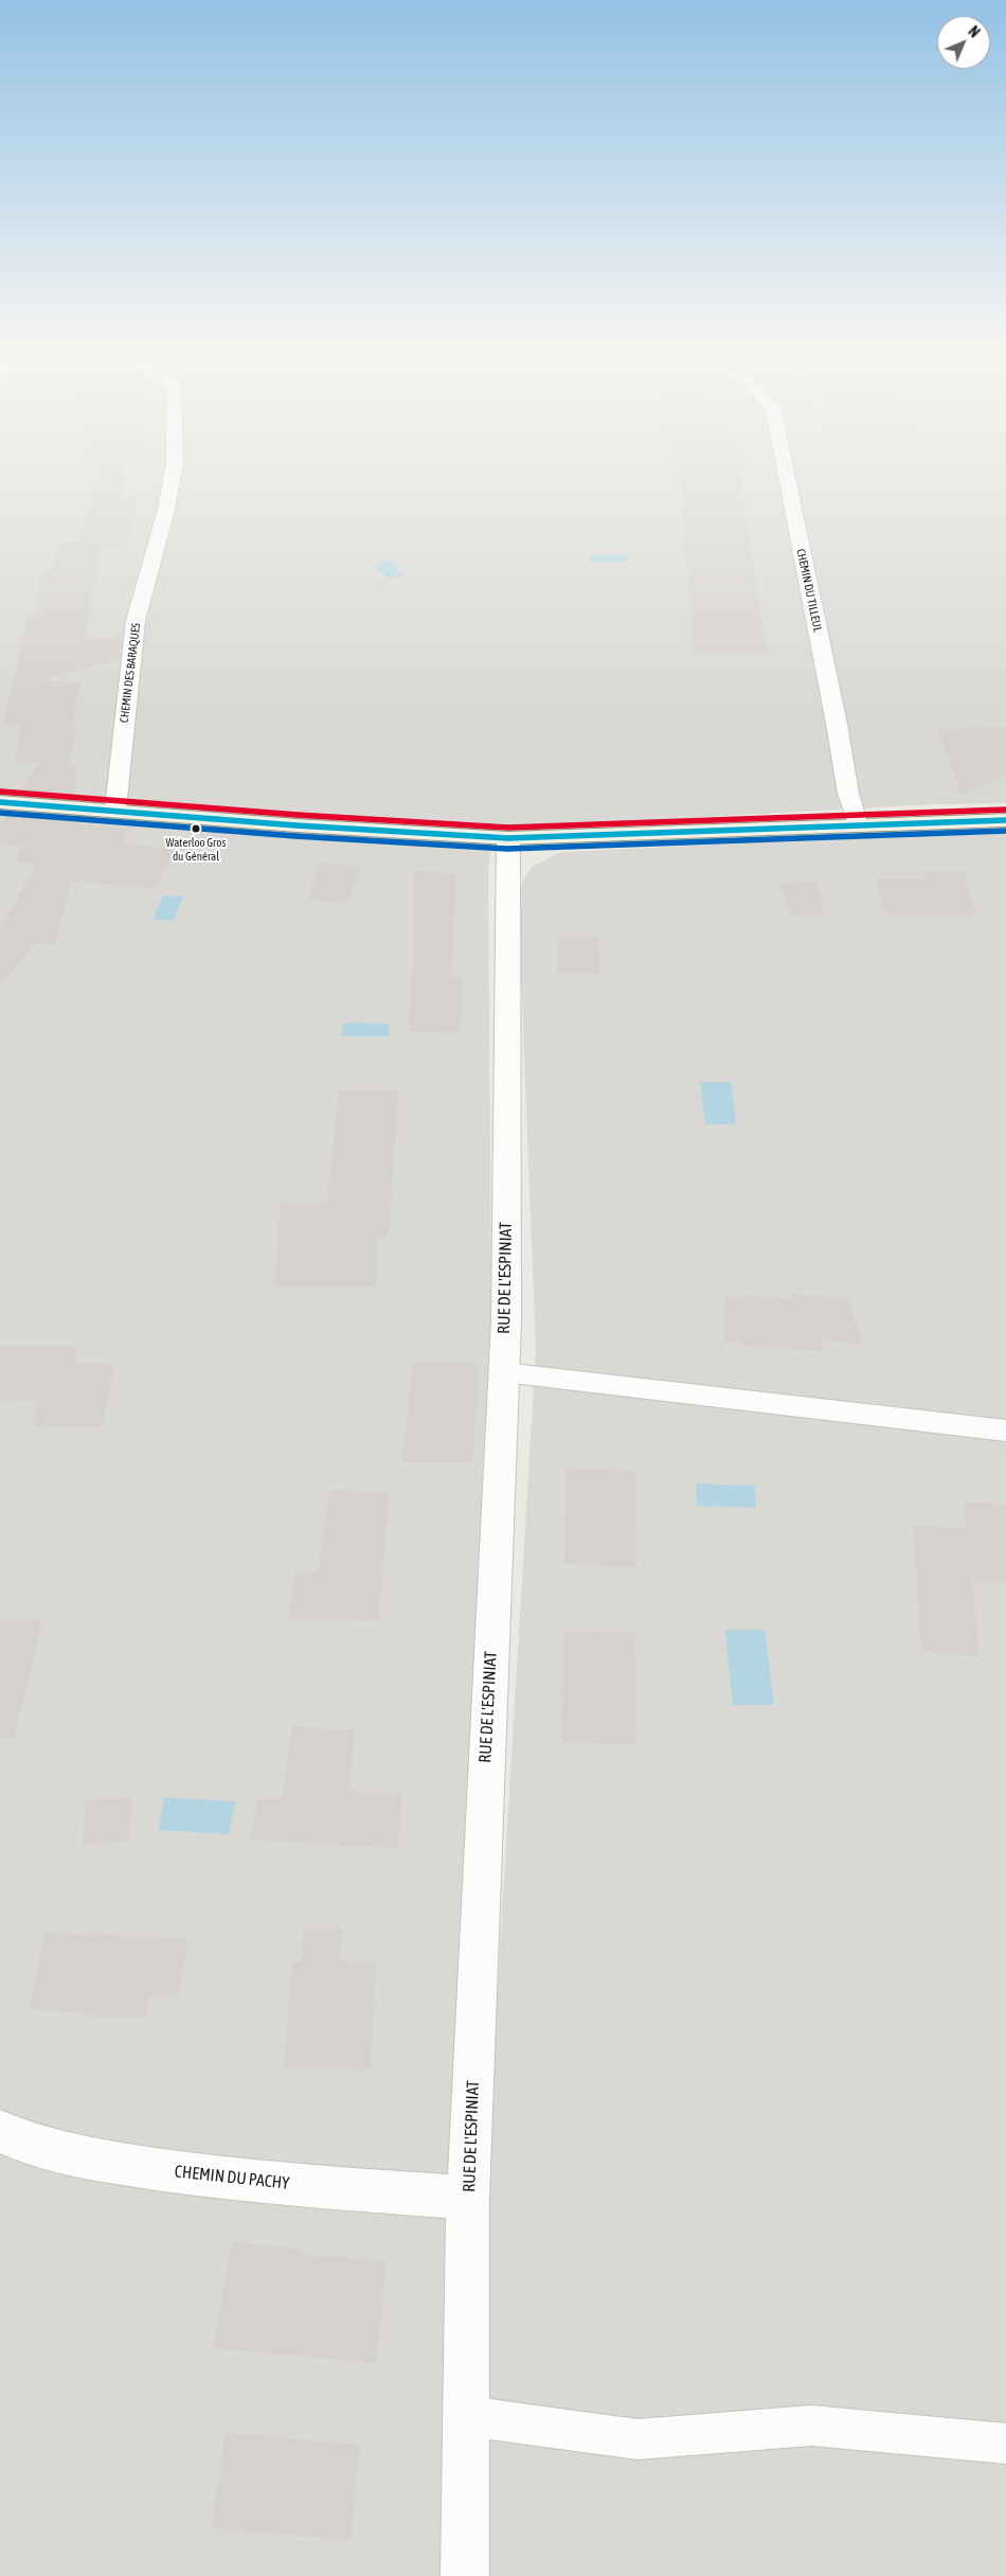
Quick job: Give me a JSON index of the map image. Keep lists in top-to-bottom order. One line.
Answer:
{"streets":{"street":["CHEMIN DU TILLEUL","CHEMIN DES BARAQUES","RUE DE L'ESPINIAT","CHEMIN DU PACHY"]},"crossings":[["RUE DE L'ESPINIAT","CHEMIN DU PACHY"]],"places":["Waterloo Gros du Général"],"north":"top right"}
